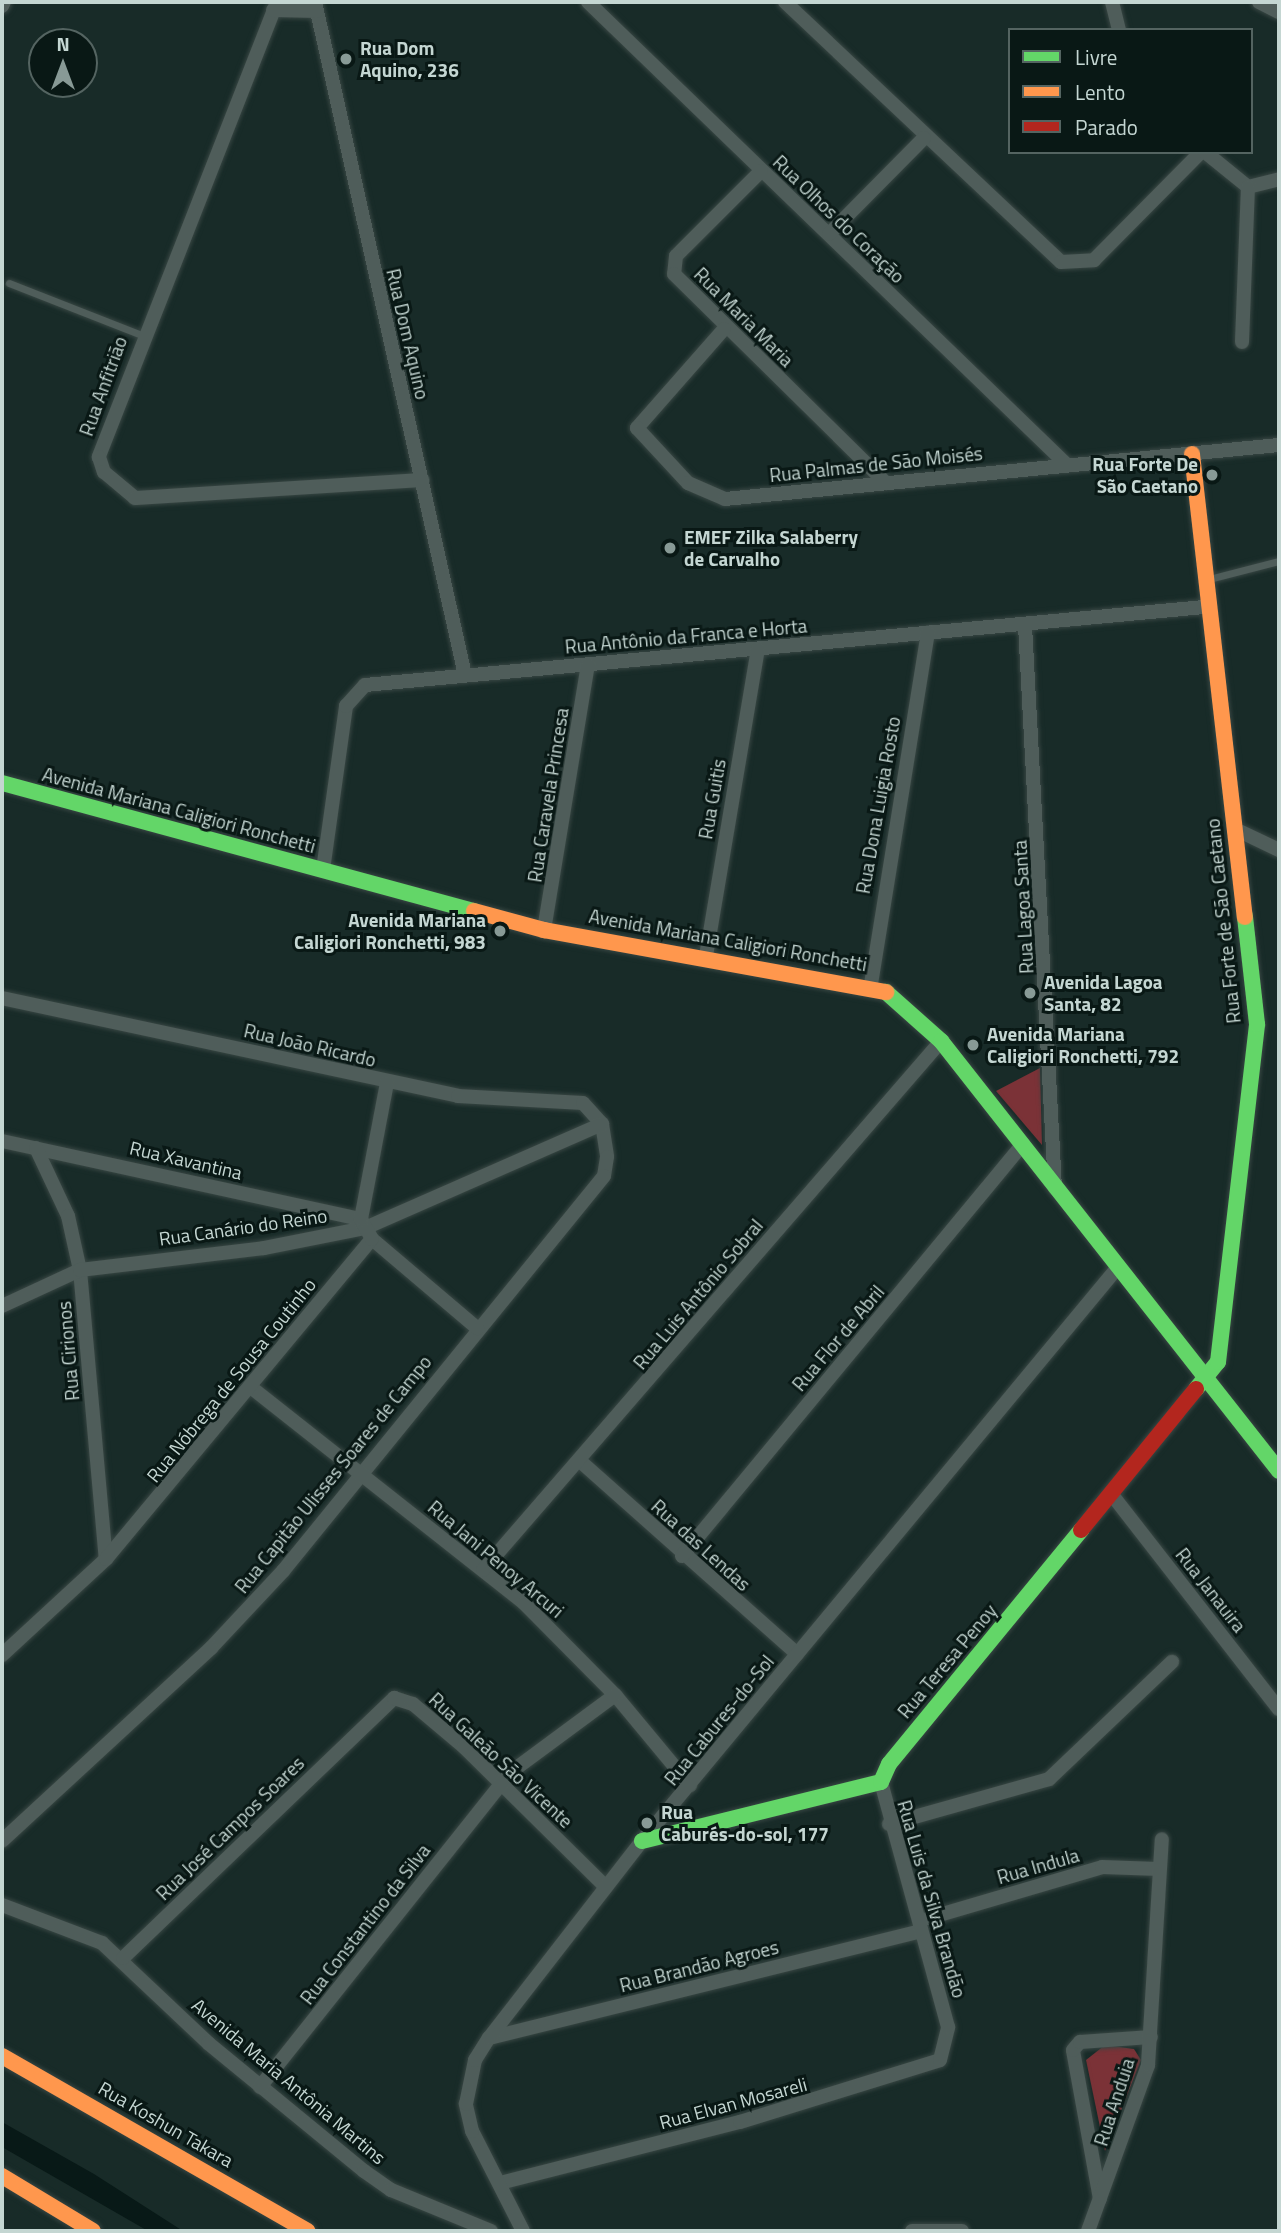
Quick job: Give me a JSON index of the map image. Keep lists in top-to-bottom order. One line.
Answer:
{"streets":{"street":["Rua Olhos do Coração","Rua Maria Maria","Rua Dom Aquino","Rua Anfitrião","Rua Palmas de São Moisés","Rua Antônio da Franca e Horta","Rua Caravela Princesa","Rua Guitis","Rua Dona Luigia Rosto","Avenida Mariana Caligiori Ronchetti","Rua Lagoa Santa","Rua Forte de São Caetano","Rua João Ricardo","Rua Xavantina","Rua Canário do Reino","Rua Luis Antônio Sobral","Rua Flor de Abril","Rua Cirionos","Rua Nóbrega de Sousa Coutinho","Rua Capitão Ulisses Soares de Campo","Rua das Lendas","Rua Jani Penoy Arcuri","Rua Janauira","Rua Teresa Penoy","Rua Cabures-do-Sol","Rua Galeão São Vicente","Rua José Campos Soares","Rua Indula","Rua Luis da Silva Brandão","Rua Constantino da Silva","Rua Brandão Agroes","Avenida Maria Antônia Martins","Rua Anduia","Rua Elvan Mosareli","Rua Koshun Takara"]},"crossings":[["Rua Olhos do Coração","Rua Maria Maria"],["Rua Olhos do Coração","Rua Palmas de São Moisés"],["Rua Maria Maria","Rua Palmas de São Moisés"],["Rua Dom Aquino","Rua Anfitrião"],["Rua Dom Aquino","Rua Antônio da Franca e Horta"],["Rua Palmas de São Moisés","Rua Forte de São Caetano"],["Rua Antônio da Franca e Horta","Rua Caravela Princesa"],["Rua Antônio da Franca e Horta","Rua Guitis"],["Rua Antônio da Franca e Horta","Rua Dona Luigia Rosto"],["Rua Antônio da Franca e Horta","Avenida Mariana Caligiori Ronchetti"],["Rua Antônio da Franca e Horta","Rua Lagoa Santa"],["Rua Antônio da Franca e Horta","Rua Forte de São Caetano"],["Rua Caravela Princesa","Avenida Mariana Caligiori Ronchetti"],["Rua Guitis","Avenida Mariana Caligiori Ronchetti"],["Rua Dona Luigia Rosto","Avenida Mariana Caligiori Ronchetti"],["Avenida Mariana Caligiori Ronchetti","Rua Lagoa Santa"],["Avenida Mariana Caligiori Ronchetti","Rua Forte de São Caetano"],["Avenida Mariana Caligiori Ronchetti","Rua Luis Antônio Sobral"],["Avenida Mariana Caligiori Ronchetti","Rua Flor de Abril"],["Avenida Mariana Caligiori Ronchetti","Rua Teresa Penoy"],["Avenida Mariana Caligiori Ronchetti","Rua Cabures-do-Sol"],["Rua Forte de São Caetano","Rua Teresa Penoy"],["Rua João Ricardo","Rua Canário do Reino"],["Rua João Ricardo","Rua Nóbrega de Sousa Coutinho"],["Rua João Ricardo","Rua Capitão Ulisses Soares de Campo"],["Rua Xavantina","Rua Canário do Reino"],["Rua Xavantina","Rua Cirionos"],["Rua Xavantina","Rua Nóbrega de Sousa Coutinho"],["Rua Xavantina","Rua Capitão Ulisses Soares de Campo"],["Rua Canário do Reino","Rua Cirionos"],["Rua Canário do Reino","Rua Nóbrega de Sousa Coutinho"],["Rua Canário do Reino","Rua Capitão Ulisses Soares de Campo"],["Rua Luis Antônio Sobral","Rua das Lendas"],["Rua Luis Antônio Sobral","Rua Jani Penoy Arcuri"],["Rua Flor de Abril","Rua das Lendas"],["Rua Cirionos","Rua Nóbrega de Sousa Coutinho"],["Rua Nóbrega de Sousa Coutinho","Rua Jani Penoy Arcuri"],["Rua Capitão Ulisses Soares de Campo","Rua Jani Penoy Arcuri"],["Rua das Lendas","Rua Cabures-do-Sol"],["Rua Jani Penoy Arcuri","Rua Cabures-do-Sol"],["Rua Jani Penoy Arcuri","Rua Constantino da Silva"],["Rua Janauira","Rua Teresa Penoy"],["Rua Teresa Penoy","Rua Luis da Silva Brandão"],["Rua Cabures-do-Sol","Rua Galeão São Vicente"],["Rua Cabures-do-Sol","Rua Brandão Agroes"],["Rua Cabures-do-Sol","Rua Elvan Mosareli"],["Rua Galeão São Vicente","Rua José Campos Soares"],["Rua Galeão São Vicente","Rua Constantino da Silva"],["Rua José Campos Soares","Avenida Maria Antônia Martins"],["Rua Luis da Silva Brandão","Rua Brandão Agroes"],["Rua Luis da Silva Brandão","Rua Elvan Mosareli"],["Rua Constantino da Silva","Avenida Maria Antônia Martins"]],"places":["Rua Dom Aquino, 236","Rua Forte De São Caetano","EMEF Zilka Salaberry de Carvalho","Avenida Mariana Caligiori Ronchetti, 983","Avenida Lagoa Santa, 82","Avenida Mariana Caligiori Ronchetti, 792","Rua Caburés-do-sol, 177"],"legend":["Livre","Lento","Parado"],"north":"top"}
